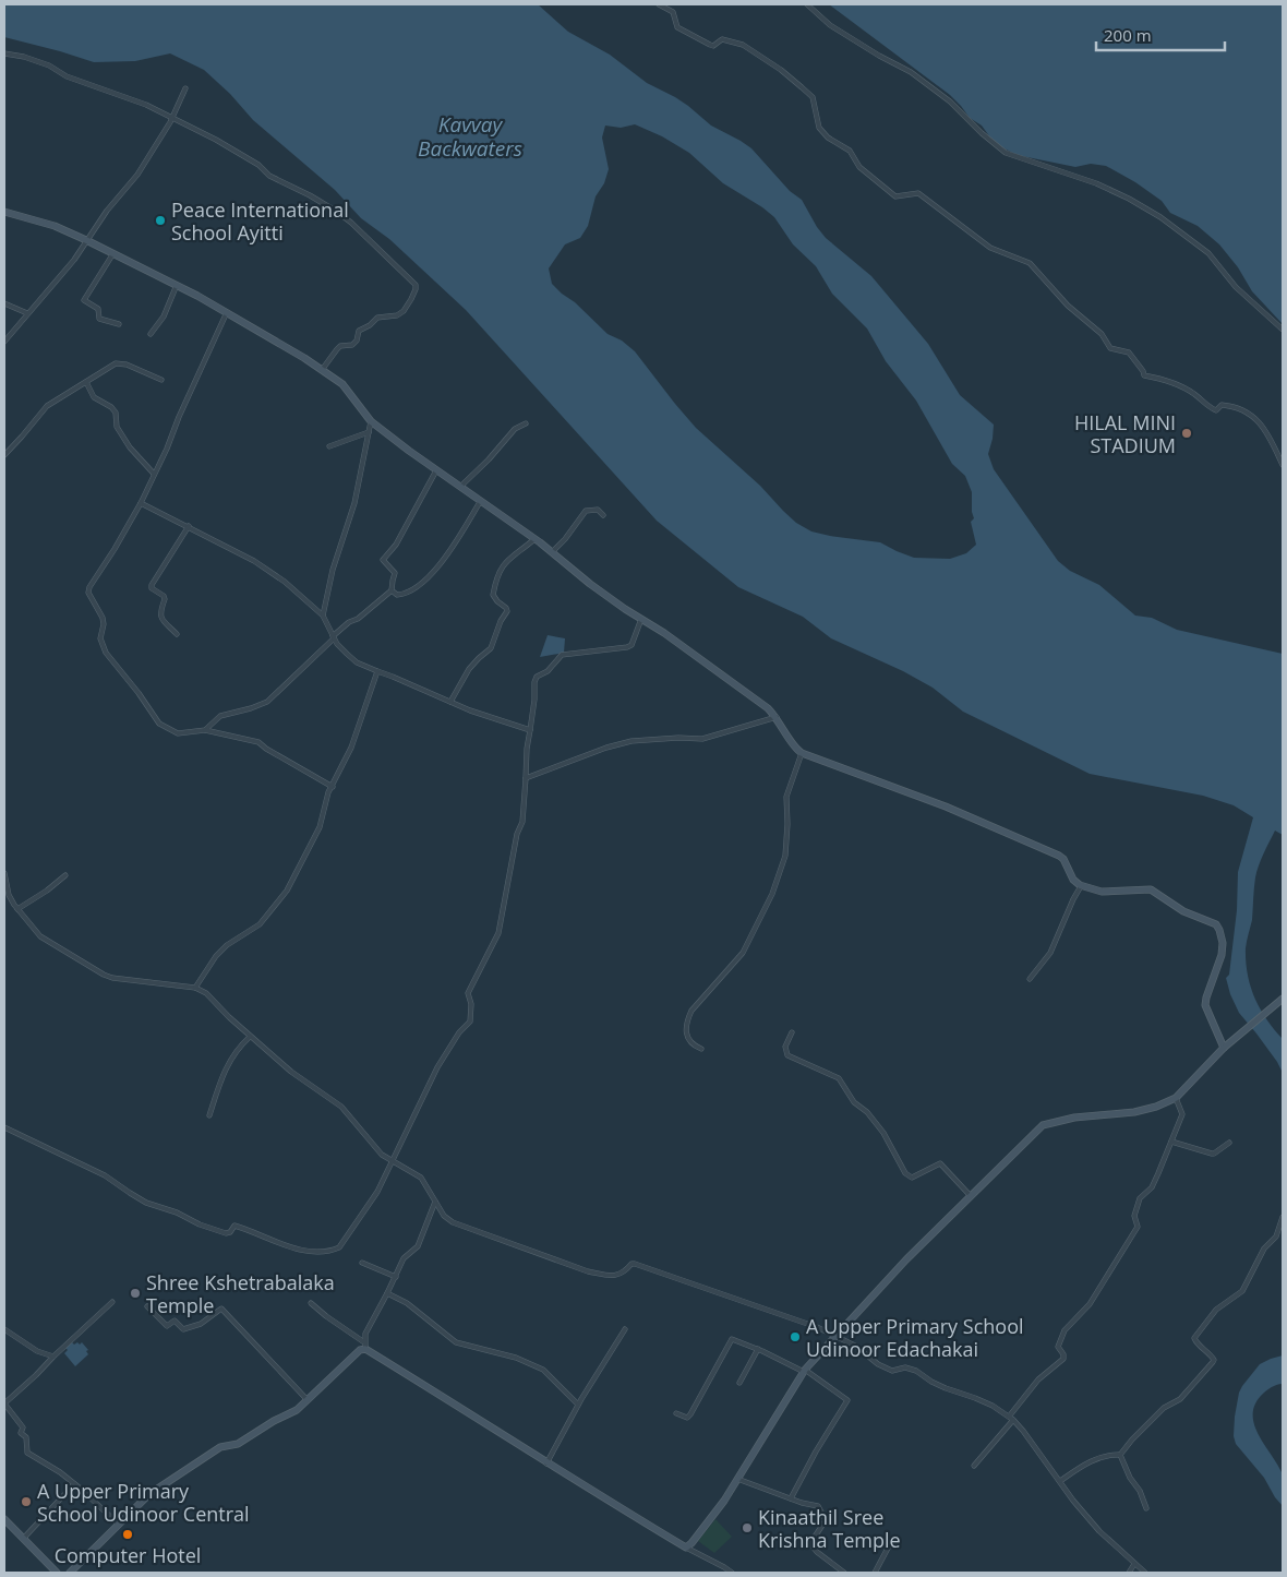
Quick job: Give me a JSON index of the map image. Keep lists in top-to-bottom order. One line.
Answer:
{"water":["Kavvay Backwaters"],"places":["Peace International School Ayitti","HILAL MINI STADIUM","Shree Kshetrabalaka Temple","A Upper Primary School Udinoor Edachakai","A Upper Primary School Udinoor Central","Kinaathil Sree Krishna Temple","Computer Hotel"],"scale_bar":"200 m"}
